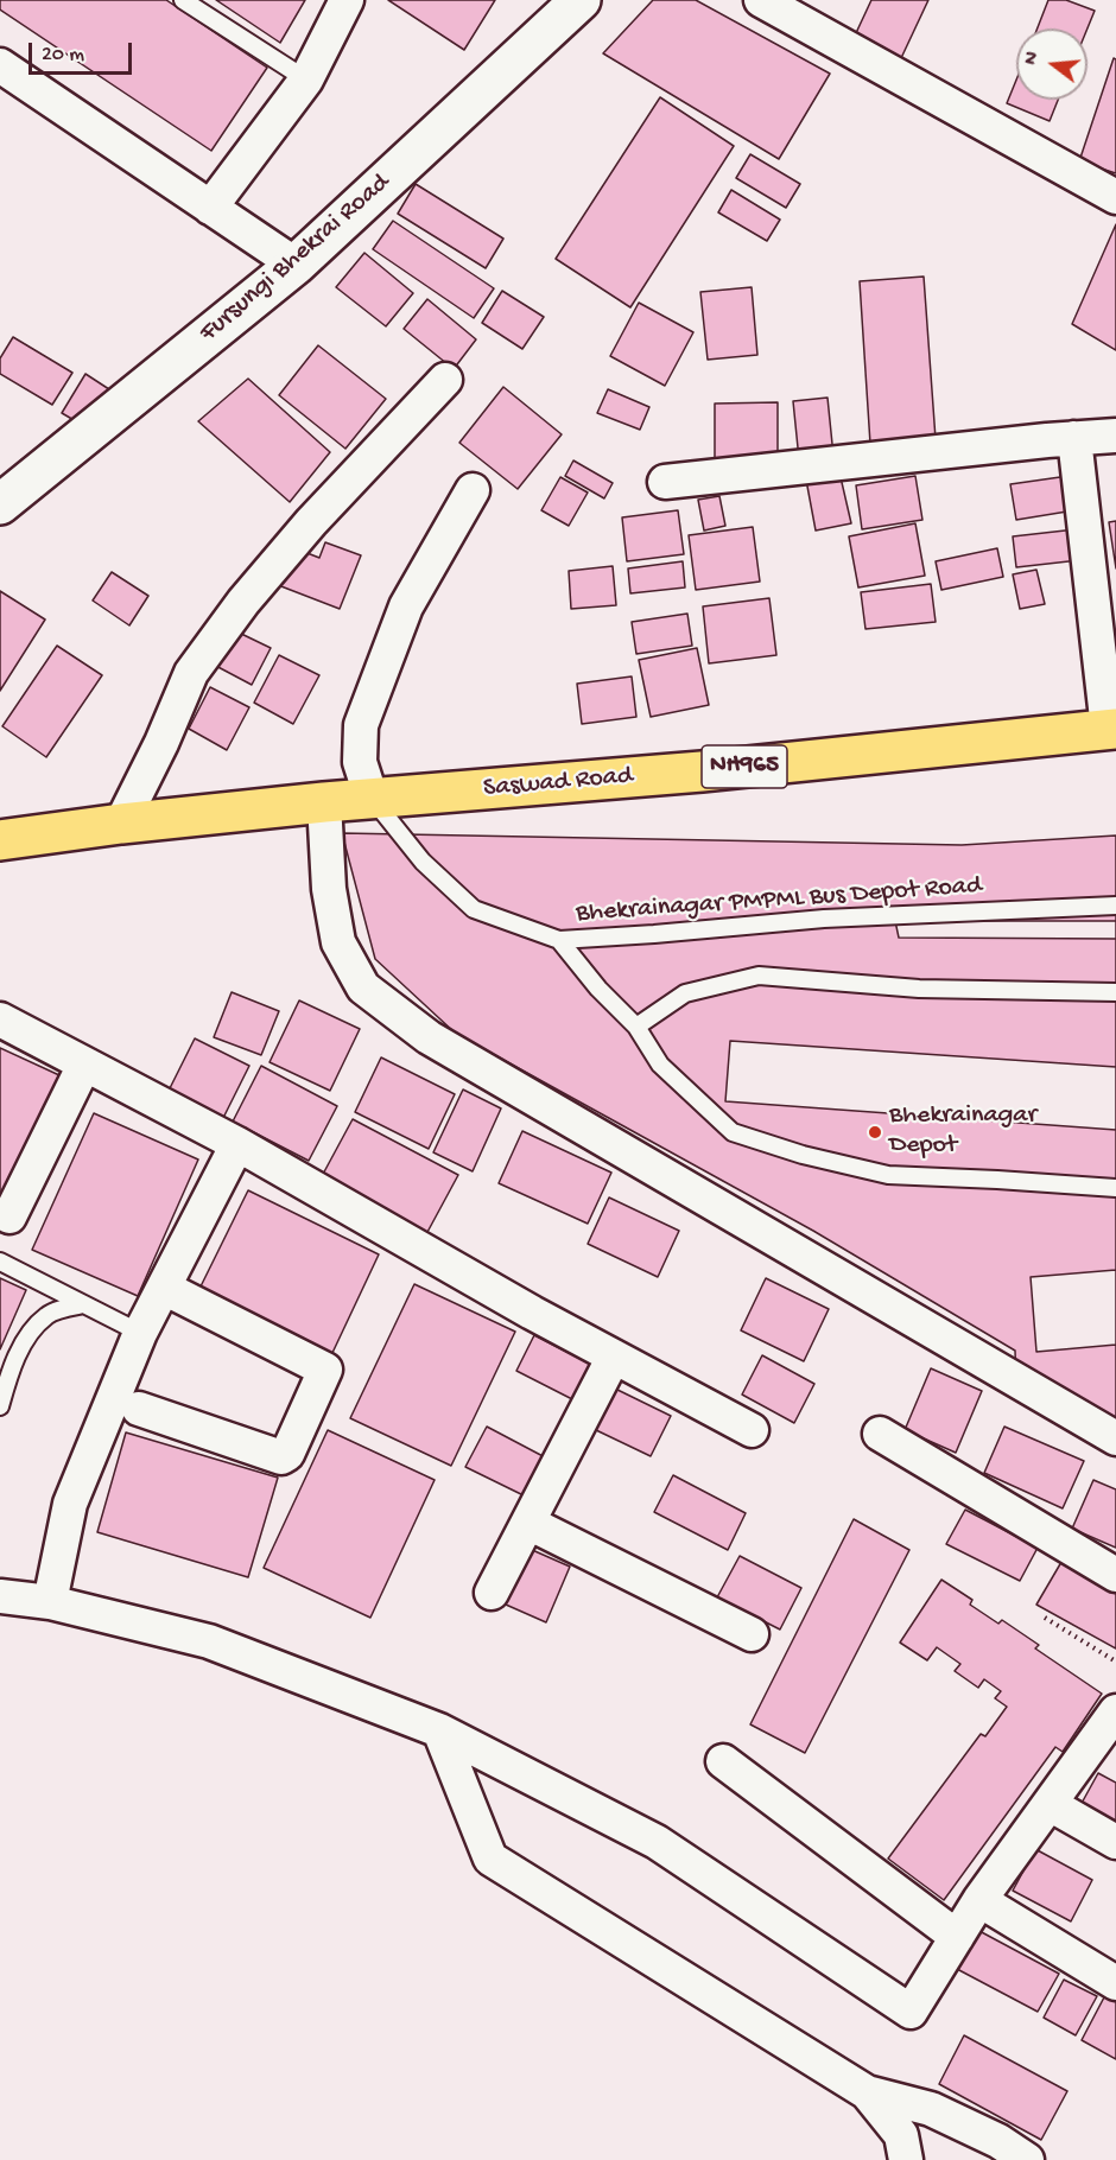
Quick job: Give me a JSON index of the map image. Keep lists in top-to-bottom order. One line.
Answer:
{"streets":{"highway":["NH965","Saswad Road"],"street":["Fursungi Bhekrai Road"],"lane":["Bhekrainagar PMPML Bus Depot Road"]},"crossings":[["Saswad Road","Bhekrainagar PMPML Bus Depot Road"]],"places":["Bhekrainagar Depot"],"scale_bar":"20 m","north":"left"}
